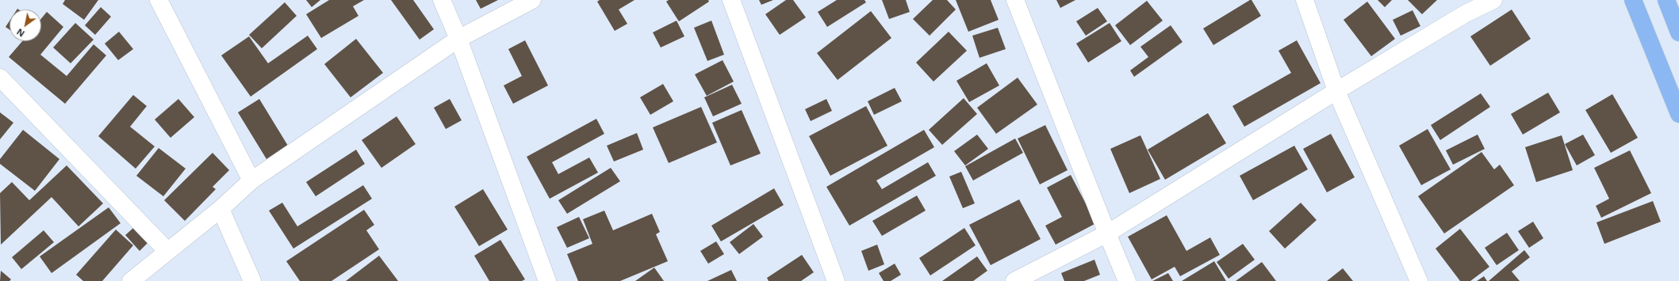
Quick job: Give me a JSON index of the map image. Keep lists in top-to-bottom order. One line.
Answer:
{"north":"bottom left"}
